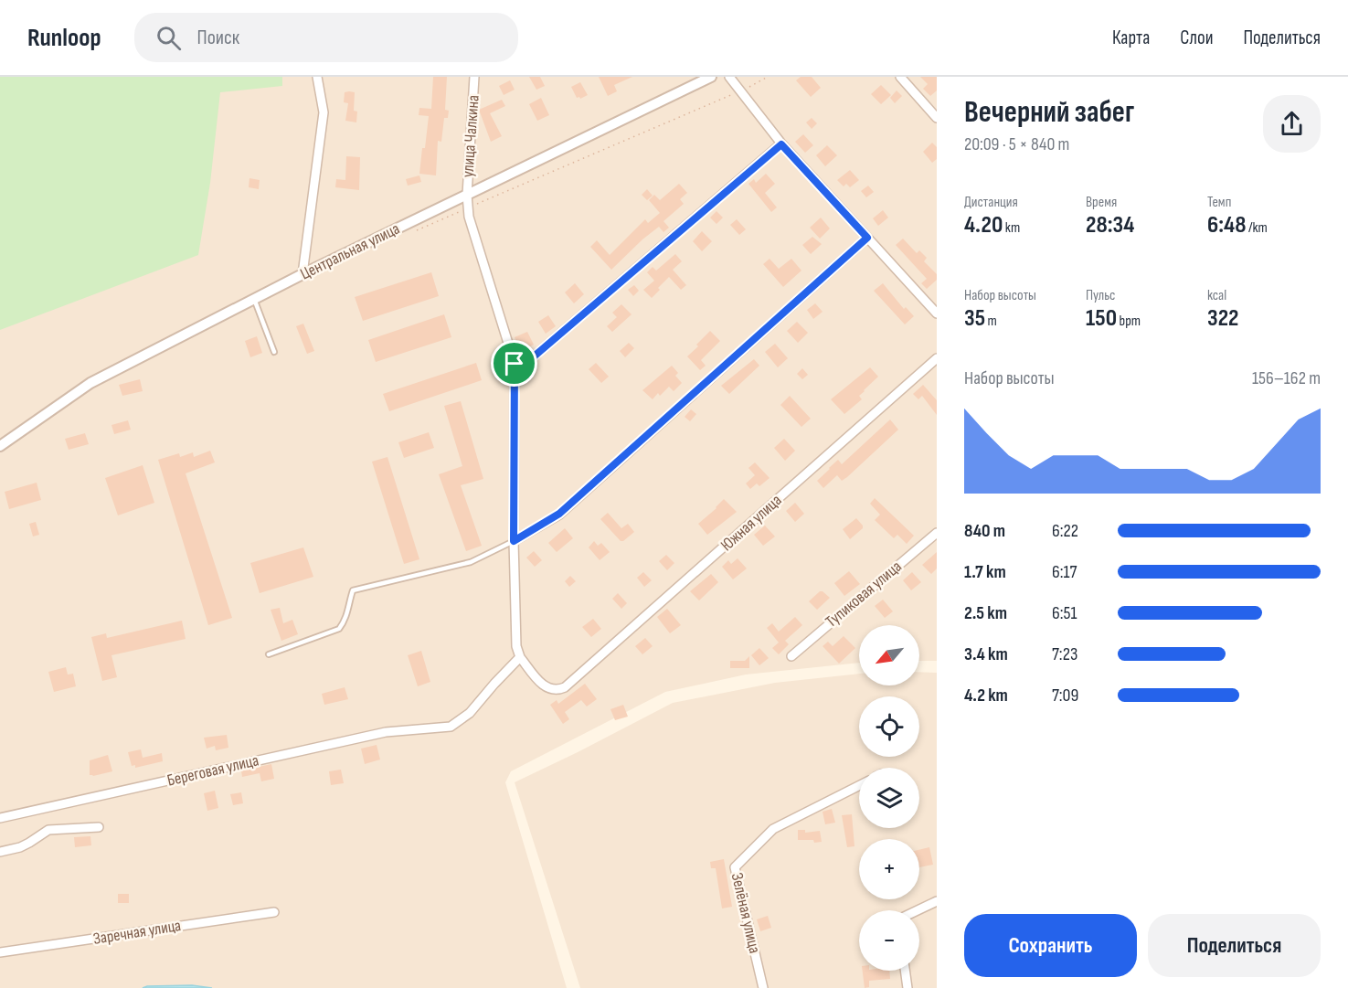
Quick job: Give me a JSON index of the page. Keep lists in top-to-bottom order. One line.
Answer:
{"streets":{"street":["улица Чалкина","Центральная улица","Южная улица","Тупиковая улица","Береговая улица","Зелёная улица","Заречная улица"]},"crossings":[["улица Чалкина","Центральная улица"],["улица Чалкина","Южная улица"],["улица Чалкина","Береговая улица"],["Южная улица","Береговая улица"]],"north":"bottom left","page":{"header":"Runloop","search":"Поиск","nav":["Карта","Слои","Поделиться"],"heading":["Вечерний забег","20:09 · 5 × 840 m"],"stats":[["Дистанция","4.20 km"],["Время","28:34"],["Темп","6:48 /km"],["Набор высоты","35 m"],["Пульс","150 bpm"],["kcal","322"]],"chart":["Набор высоты","156–162 m"],"list":[{"name":"840 m","note":"6:22"},{"name":"1.7 km","note":"6:17"},{"name":"2.5 km","note":"6:51"},{"name":"3.4 km","note":"7:23"},{"name":"4.2 km","note":"7:09"}],"map_buttons":["+","−"],"buttons":["Сохранить","Поделиться"]}}
